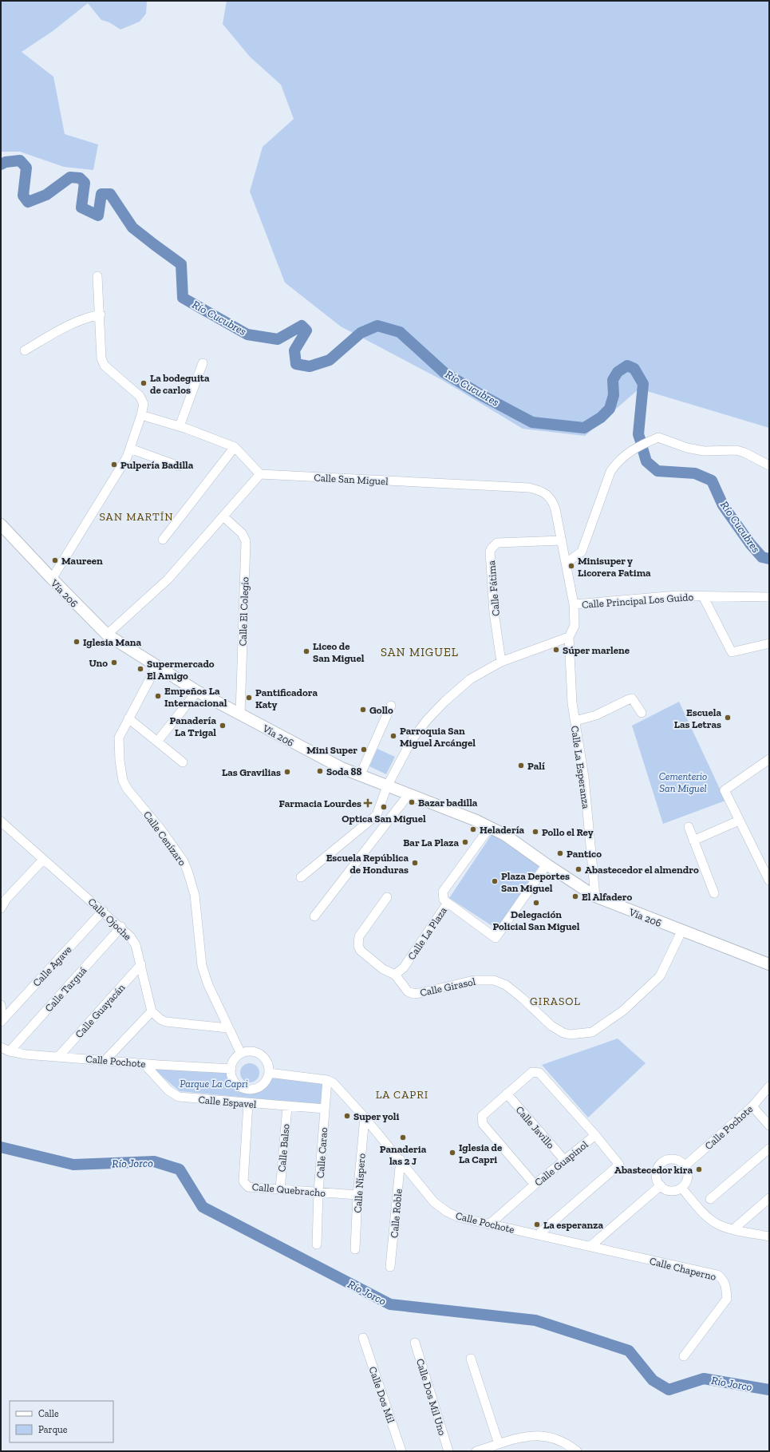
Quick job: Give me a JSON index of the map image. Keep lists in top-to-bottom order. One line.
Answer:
{"streets":{"main road":["Vía 206"],"street":["Calle San Miguel","Calle Fátima","Calle Principal Los Guido","Calle El Colegio","Calle La Esperanza","Calle Cenízaro","Calle Ojoche","Calle La Plaza","Calle Agave","Calle Girasol","Calle Targuá","Calle Guayacán","Calle Pochote","Calle Espavel","Calle Javillo","Calle Balso","Calle Carao","Calle Guapinol","Calle Níspero","Calle Quebracho","Calle Roble","Calle Chaperno","Calle Dos Mil","Calle Dos Mil Uno"]},"crossings":[["Calle San Miguel","Calle Fátima"],["Calle San Miguel","Calle Principal Los Guido"],["Vía 206","Calle El Colegio"],["Vía 206","Calle La Esperanza"],["Vía 206","Calle Cenízaro"],["Vía 206","Calle La Plaza"],["Vía 206","Calle Girasol"],["Calle Principal Los Guido","Calle La Esperanza"],["Calle Cenízaro","Calle Pochote"],["Calle Ojoche","Calle Agave"],["Calle Ojoche","Calle Targuá"],["Calle Ojoche","Calle Guayacán"],["Calle La Plaza","Calle Girasol"],["Calle Targuá","Calle Pochote"],["Calle Guayacán","Calle Pochote"],["Calle Pochote","Calle Espavel"],["Calle Pochote","Calle Carao"],["Calle Pochote","Calle Guapinol"],["Calle Pochote","Calle Níspero"],["Calle Pochote","Calle Roble"],["Calle Pochote","Calle Chaperno"],["Calle Espavel","Calle Balso"],["Calle Espavel","Calle Carao"],["Calle Espavel","Calle Quebracho"],["Calle Javillo","Calle Guapinol"],["Calle Balso","Calle Quebracho"],["Calle Carao","Calle Quebracho"],["Calle Níspero","Calle Quebracho"]],"districts":["SAN MARTÍN","SAN MIGUEL","GIRASOL","LA CAPRI"],"water":["Río Cucubres","Río Jorco"],"parks":["Cementerio San Miguel","Parque La Capri"],"places":{"other":["La bodeguita de carlos","Pulpería Badilla","Maureen","Minisuper y Licorera Fatima","Iglesia Mana","Súper marlene","Liceo de San Miguel","Uno","Supermercado El Amigo","Empeños La Internacional","Pantificadora Katy","Gollo","Escuela Las Letras","Panadería La Trigal","Parroquia San Miguel Arcángel","Mini Super","Palí","Soda 88","Las Gravilias","Bazar badilla","Optica San Miguel","Heladería","Pollo el Rey","Bar La Plaza","Pantico","Escuela República de Honduras","Abastecedor el almendro","Plaza Deportes San Miguel","El Alfadero","Delegación Policial San Miguel","Super yoli","Panaderia las 2 J","Iglesia de La Capri","Abastecedor kira","La esperanza"],"health":["Farmacia Lourdes"]},"legend":["Calle","Parque"]}
